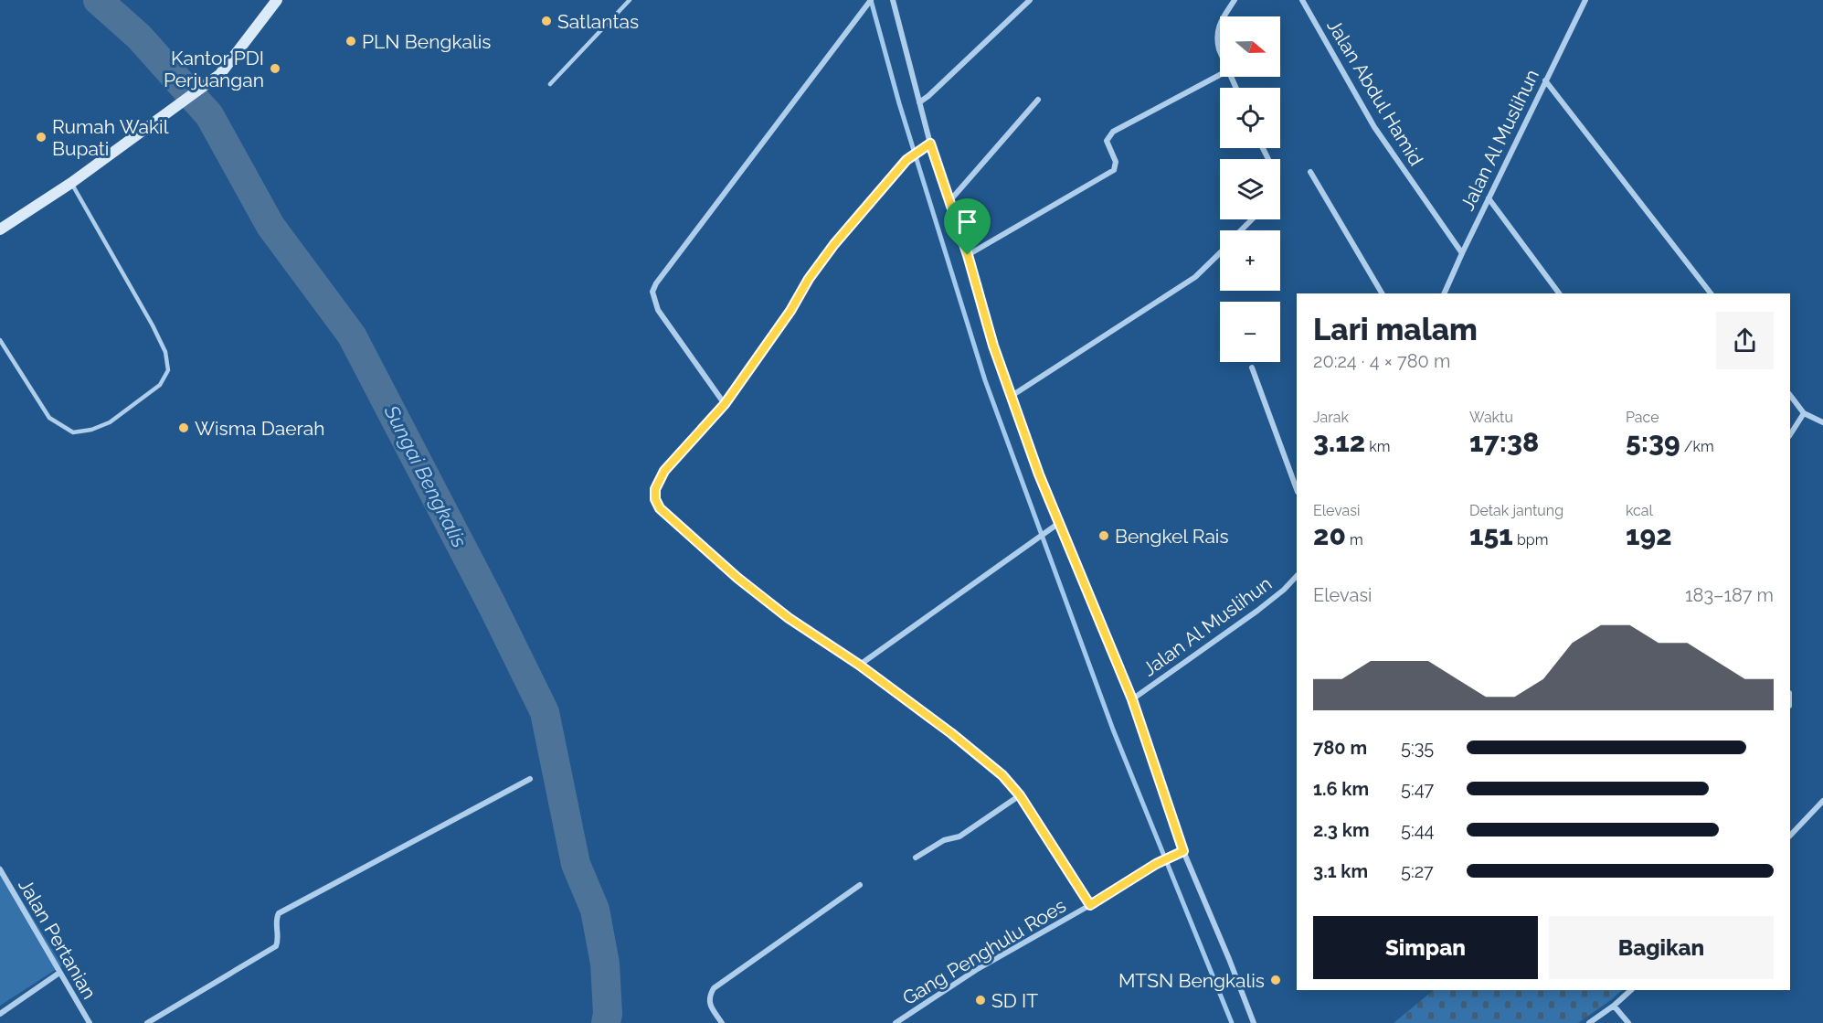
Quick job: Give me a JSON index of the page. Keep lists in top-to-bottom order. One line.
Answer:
{"streets":{"street":["Jalan Abdul Hamid","Jalan Al Muslihun","Jalan Pertanian","Gang Penghulu Roes"]},"crossings":[["Jalan Abdul Hamid","Jalan Al Muslihun"]],"water":["Sungai Bengkalis"],"places":["Satlantas","PLN Bengkalis","Kantor PDI Perjuangan","Rumah Wakil Bupati","Wisma Daerah","Bengkel Rais","MTSN Bengkalis","SD IT"],"north":"right","page":{"map_buttons":["+","−"],"heading":["Lari malam","20:24 · 4 × 780 m"],"stats":[["Jarak","3.12 km"],["Waktu","17:38"],["Pace","5:39 /km"],["Elevasi","20 m"],["Detak jantung","151 bpm"],["kcal","192"]],"chart":["Elevasi","183–187 m"],"list":[{"name":"780 m","note":"5:35"},{"name":"1.6 km","note":"5:47"},{"name":"2.3 km","note":"5:44"},{"name":"3.1 km","note":"5:27"}],"buttons":["Simpan","Bagikan"]}}
